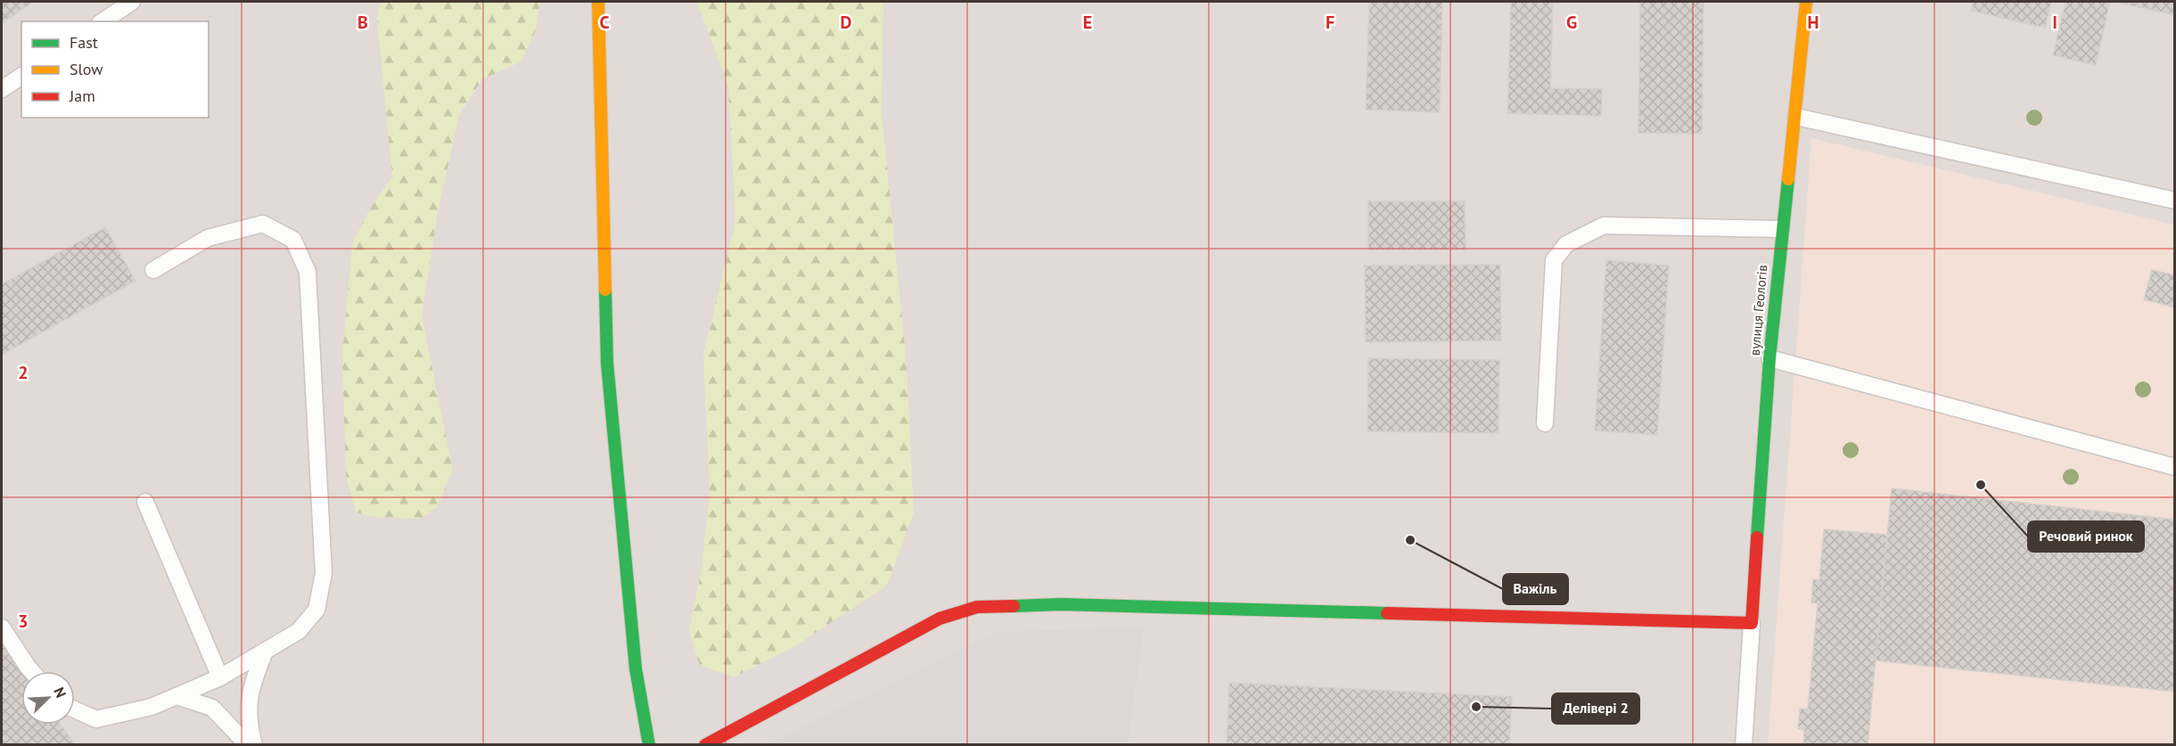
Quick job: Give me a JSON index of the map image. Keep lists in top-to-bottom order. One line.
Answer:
{"streets":{"street":["вулиця Геологів"]},"places":["Речовий ринок","Важіль","Делівері 2"],"legend":["Fast","Slow","Jam"],"north":"top right","grid":{"columns":["B","C","D","E","F","G","H","I"],"rows":["2","3"]}}
